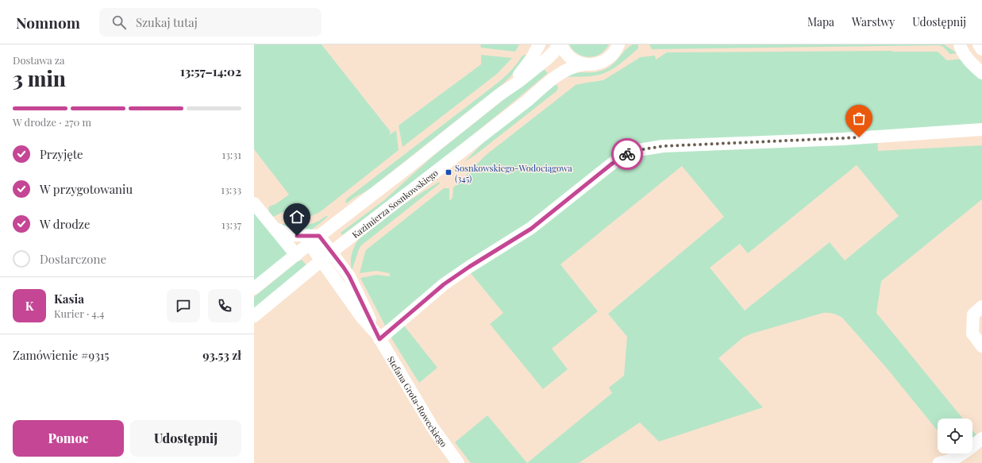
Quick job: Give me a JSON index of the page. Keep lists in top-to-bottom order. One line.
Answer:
{"streets":{"street":["Kazimierza Sosnkowskiego","Stefana Grota-Roweckiego"]},"crossings":[["Kazimierza Sosnkowskiego","Stefana Grota-Roweckiego"]],"places":{"transit":["Sosnkowskiego-Wodociągowa (345)"]},"page":{"header":"Nomnom","search":"Szukaj tutaj","nav":["Mapa","Warstwy","Udostępnij"],"heading":["3 min","Dostawa za","13:57–14:02"],"panel":["Kasia","Kurier · 4.4","Zamówienie #9315","93.53 zł"],"bar":"W drodze · 270 m","list":[["Przyjęte","13:31"],["W przygotowaniu","13:33"],["W drodze","13:37"],"Dostarczone"],"round":"K","buttons":["Pomoc","Udostępnij"]}}
